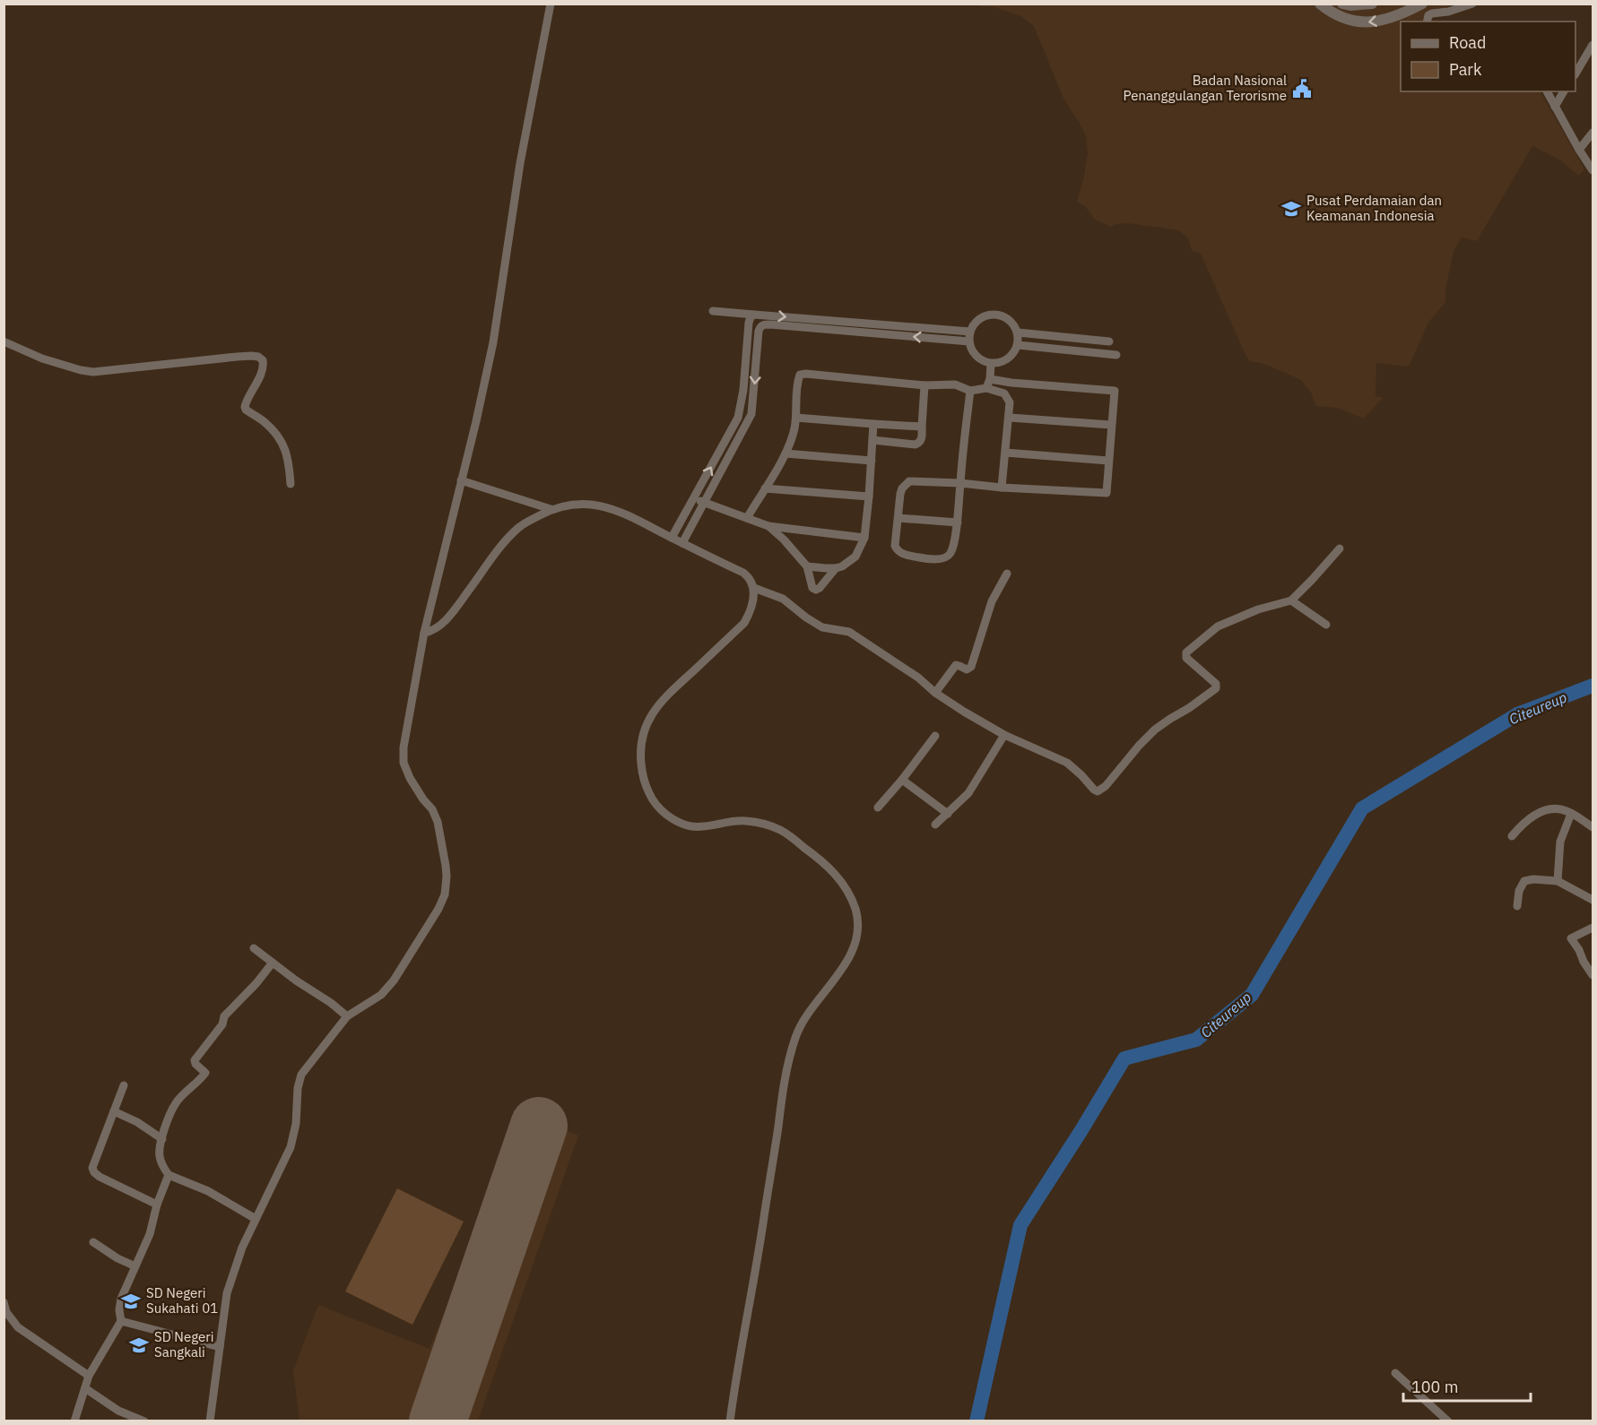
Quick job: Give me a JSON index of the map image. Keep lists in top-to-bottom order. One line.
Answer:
{"water":["Citeureup"],"places":{"public building":["Badan Nasional Penanggulangan Terorisme"],"school or university":["Pusat Perdamaian dan Keamanan Indonesia","SD Negeri Sukahati 01","SD Negeri Sangkali"]},"legend":["Road","Park"],"scale_bar":"100 m"}
